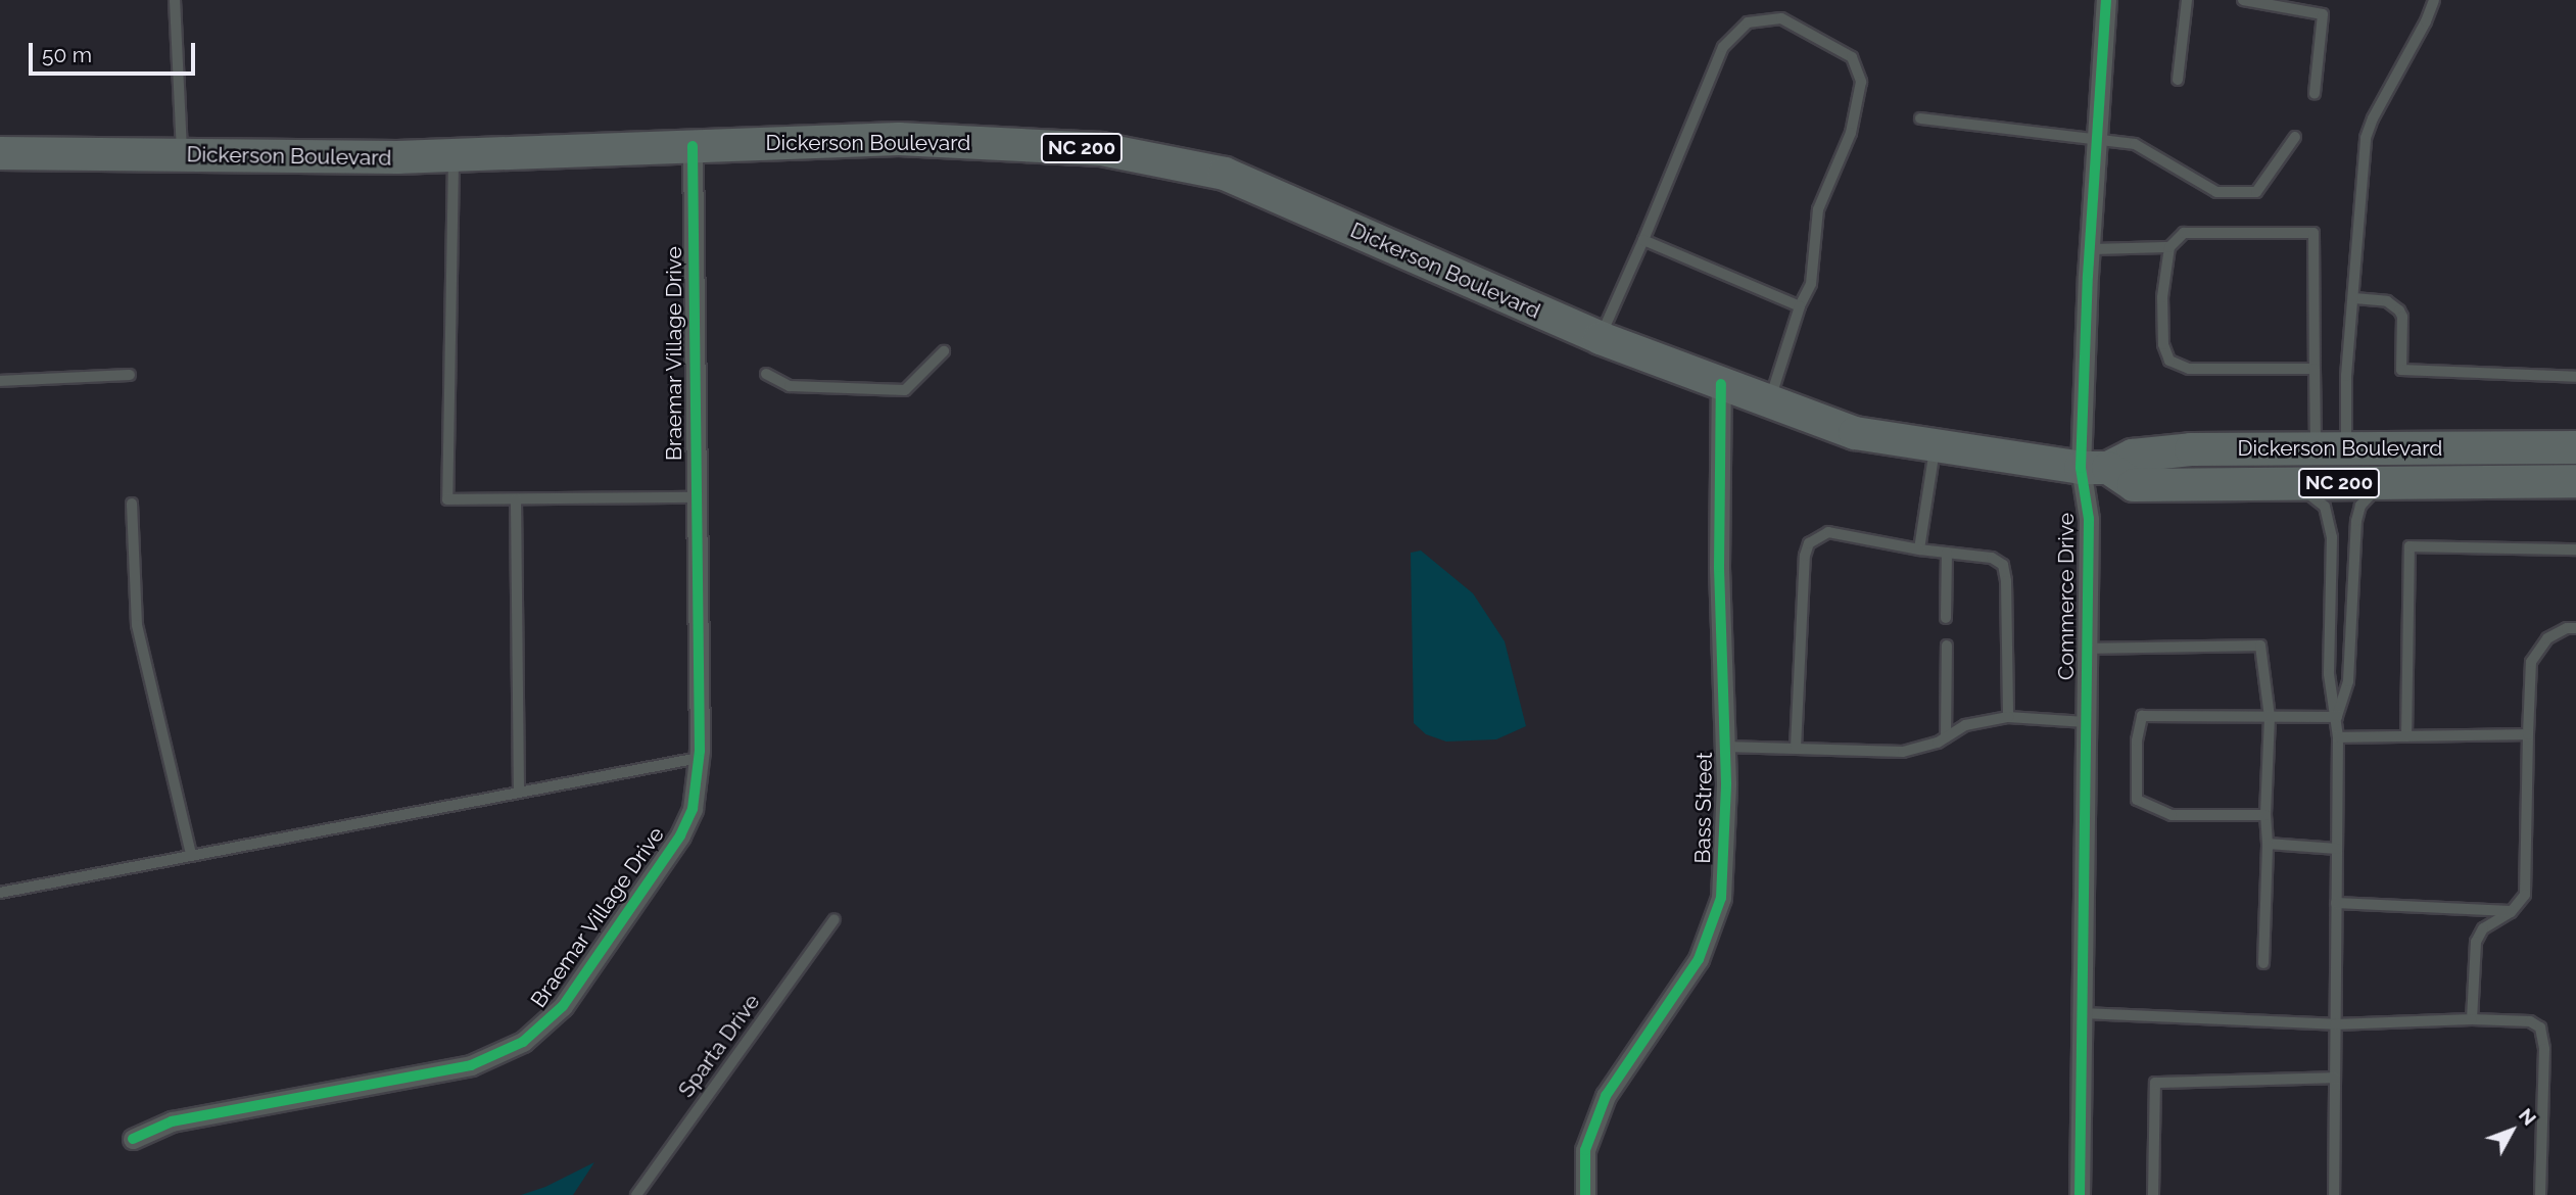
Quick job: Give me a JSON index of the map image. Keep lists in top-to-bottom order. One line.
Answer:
{"streets":{"main road":["Dickerson Boulevard","NC 200"],"street":["Braemar Village Drive","Commerce Drive","Bass Street"],"lane":["Sparta Drive"]},"crossings":[["Dickerson Boulevard","Braemar Village Drive"],["Dickerson Boulevard","Commerce Drive"],["Dickerson Boulevard","Bass Street"]],"scale_bar":"50 m","north":"top right"}
